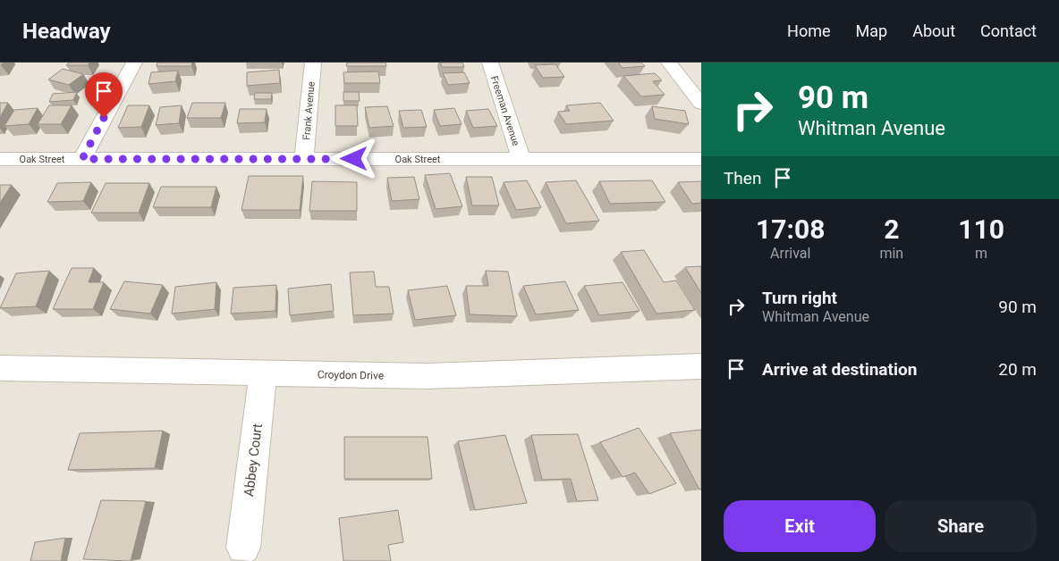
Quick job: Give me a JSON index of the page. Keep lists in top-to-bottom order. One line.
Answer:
{"streets":{"street":["Frank Avenue","Freeman Avenue","Oak Street","Croydon Drive","Abbey Court"]},"crossings":[["Frank Avenue","Oak Street"],["Freeman Avenue","Oak Street"],["Croydon Drive","Abbey Court"]],"page":{"header":"Headway","nav":["Home","Map","About","Contact"],"turn":["90 m","Whitman Avenue"],"then":"Then","eta":["17:08","Arrival","2","min","110","m"],"list":[{"name":"Turn right","note":"Whitman Avenue","value":"90 m"},{"name":"Arrive at destination","value":"20 m"}],"buttons":["Exit","Share"]}}
